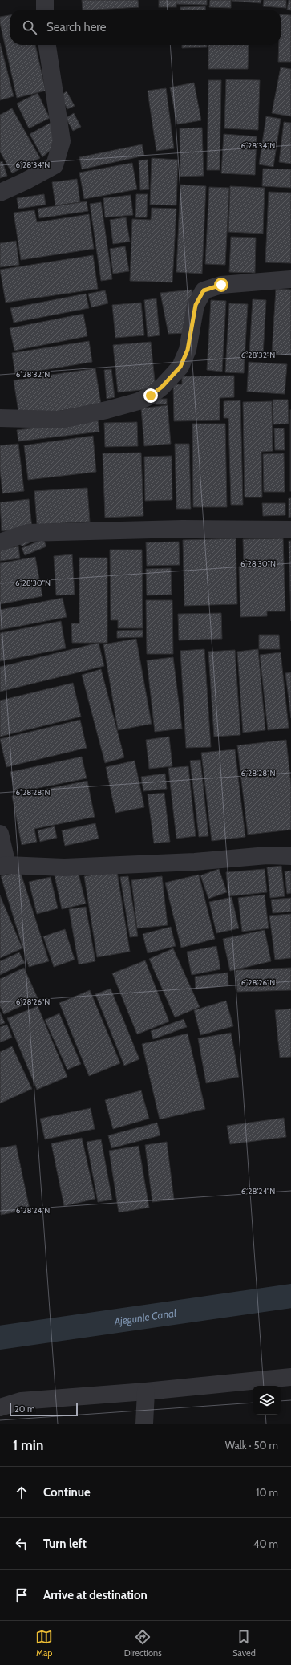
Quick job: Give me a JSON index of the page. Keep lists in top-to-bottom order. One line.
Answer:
{"water":["Ajegunle Canal"],"scale_bar":"20 m","page":{"search":"Search here","scale":"20 m","heading":["1 min","Walk · 50 m"],"list":[["Continue","10 m"],["Turn left","40 m"],"Arrive at destination"],"nav":["Map","Directions","Saved"]},"coordinates":["6°28'34\"N","6°28'32\"N","6°28'30\"N","6°28'28\"N","6°28'26\"N","6°28'24\"N"]}
